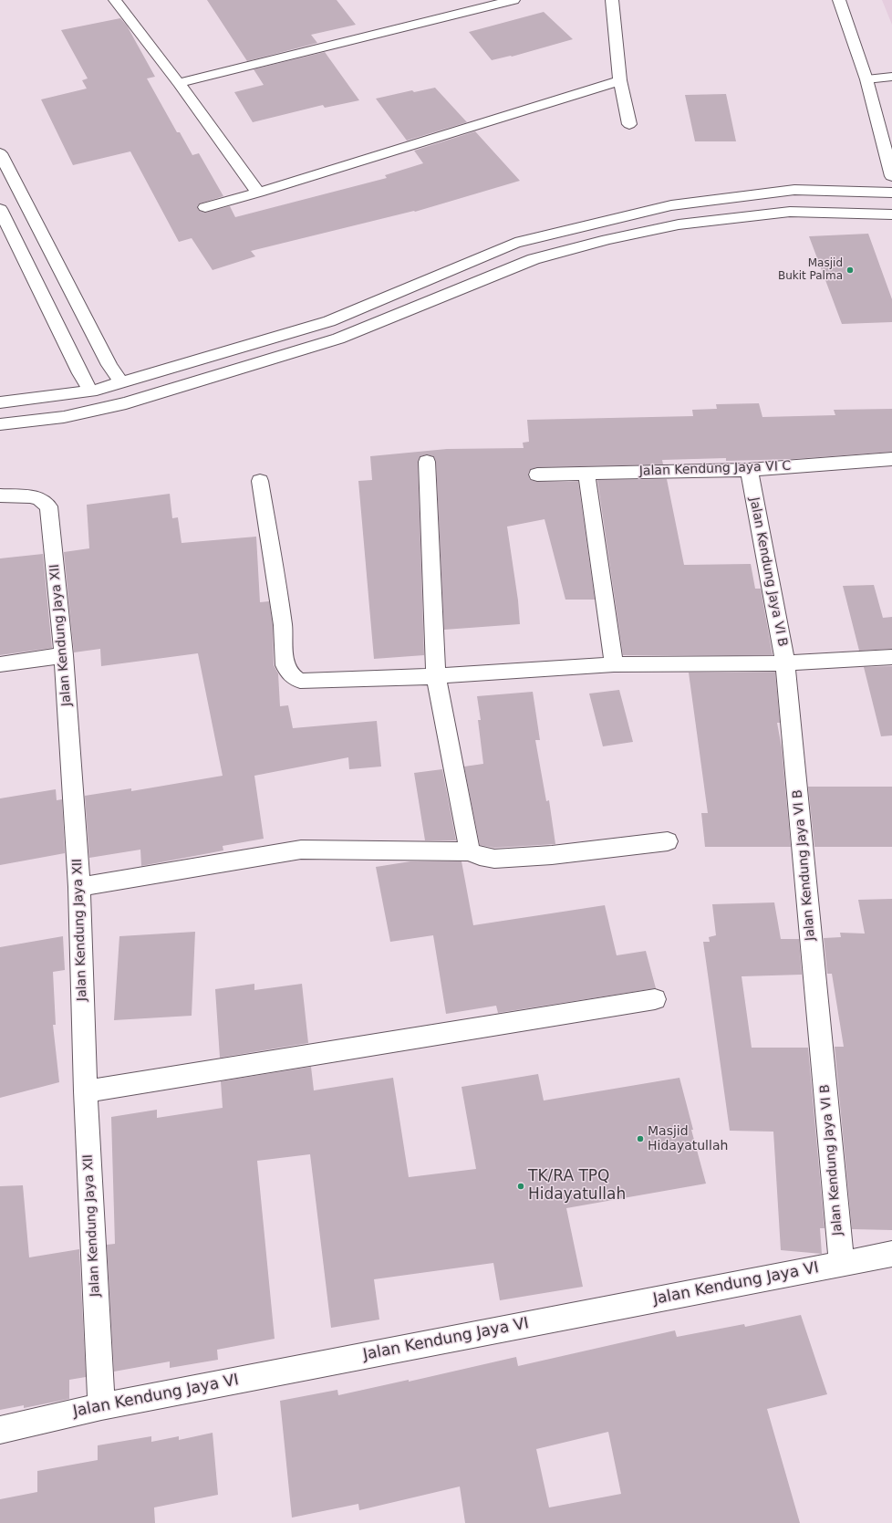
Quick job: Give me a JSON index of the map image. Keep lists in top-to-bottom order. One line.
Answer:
{"streets":{"street":["Jalan Kendung Jaya VI C","Jalan Kendung Jaya VI B","Jalan Kendung Jaya XII","Jalan Kendung Jaya VI"]},"crossings":[["Jalan Kendung Jaya VI C","Jalan Kendung Jaya VI B"],["Jalan Kendung Jaya VI B","Jalan Kendung Jaya VI"],["Jalan Kendung Jaya XII","Jalan Kendung Jaya VI"]],"places":["Masjid Bukit Palma","Masjid Hidayatullah","TK/RA TPQ Hidayatullah"]}
